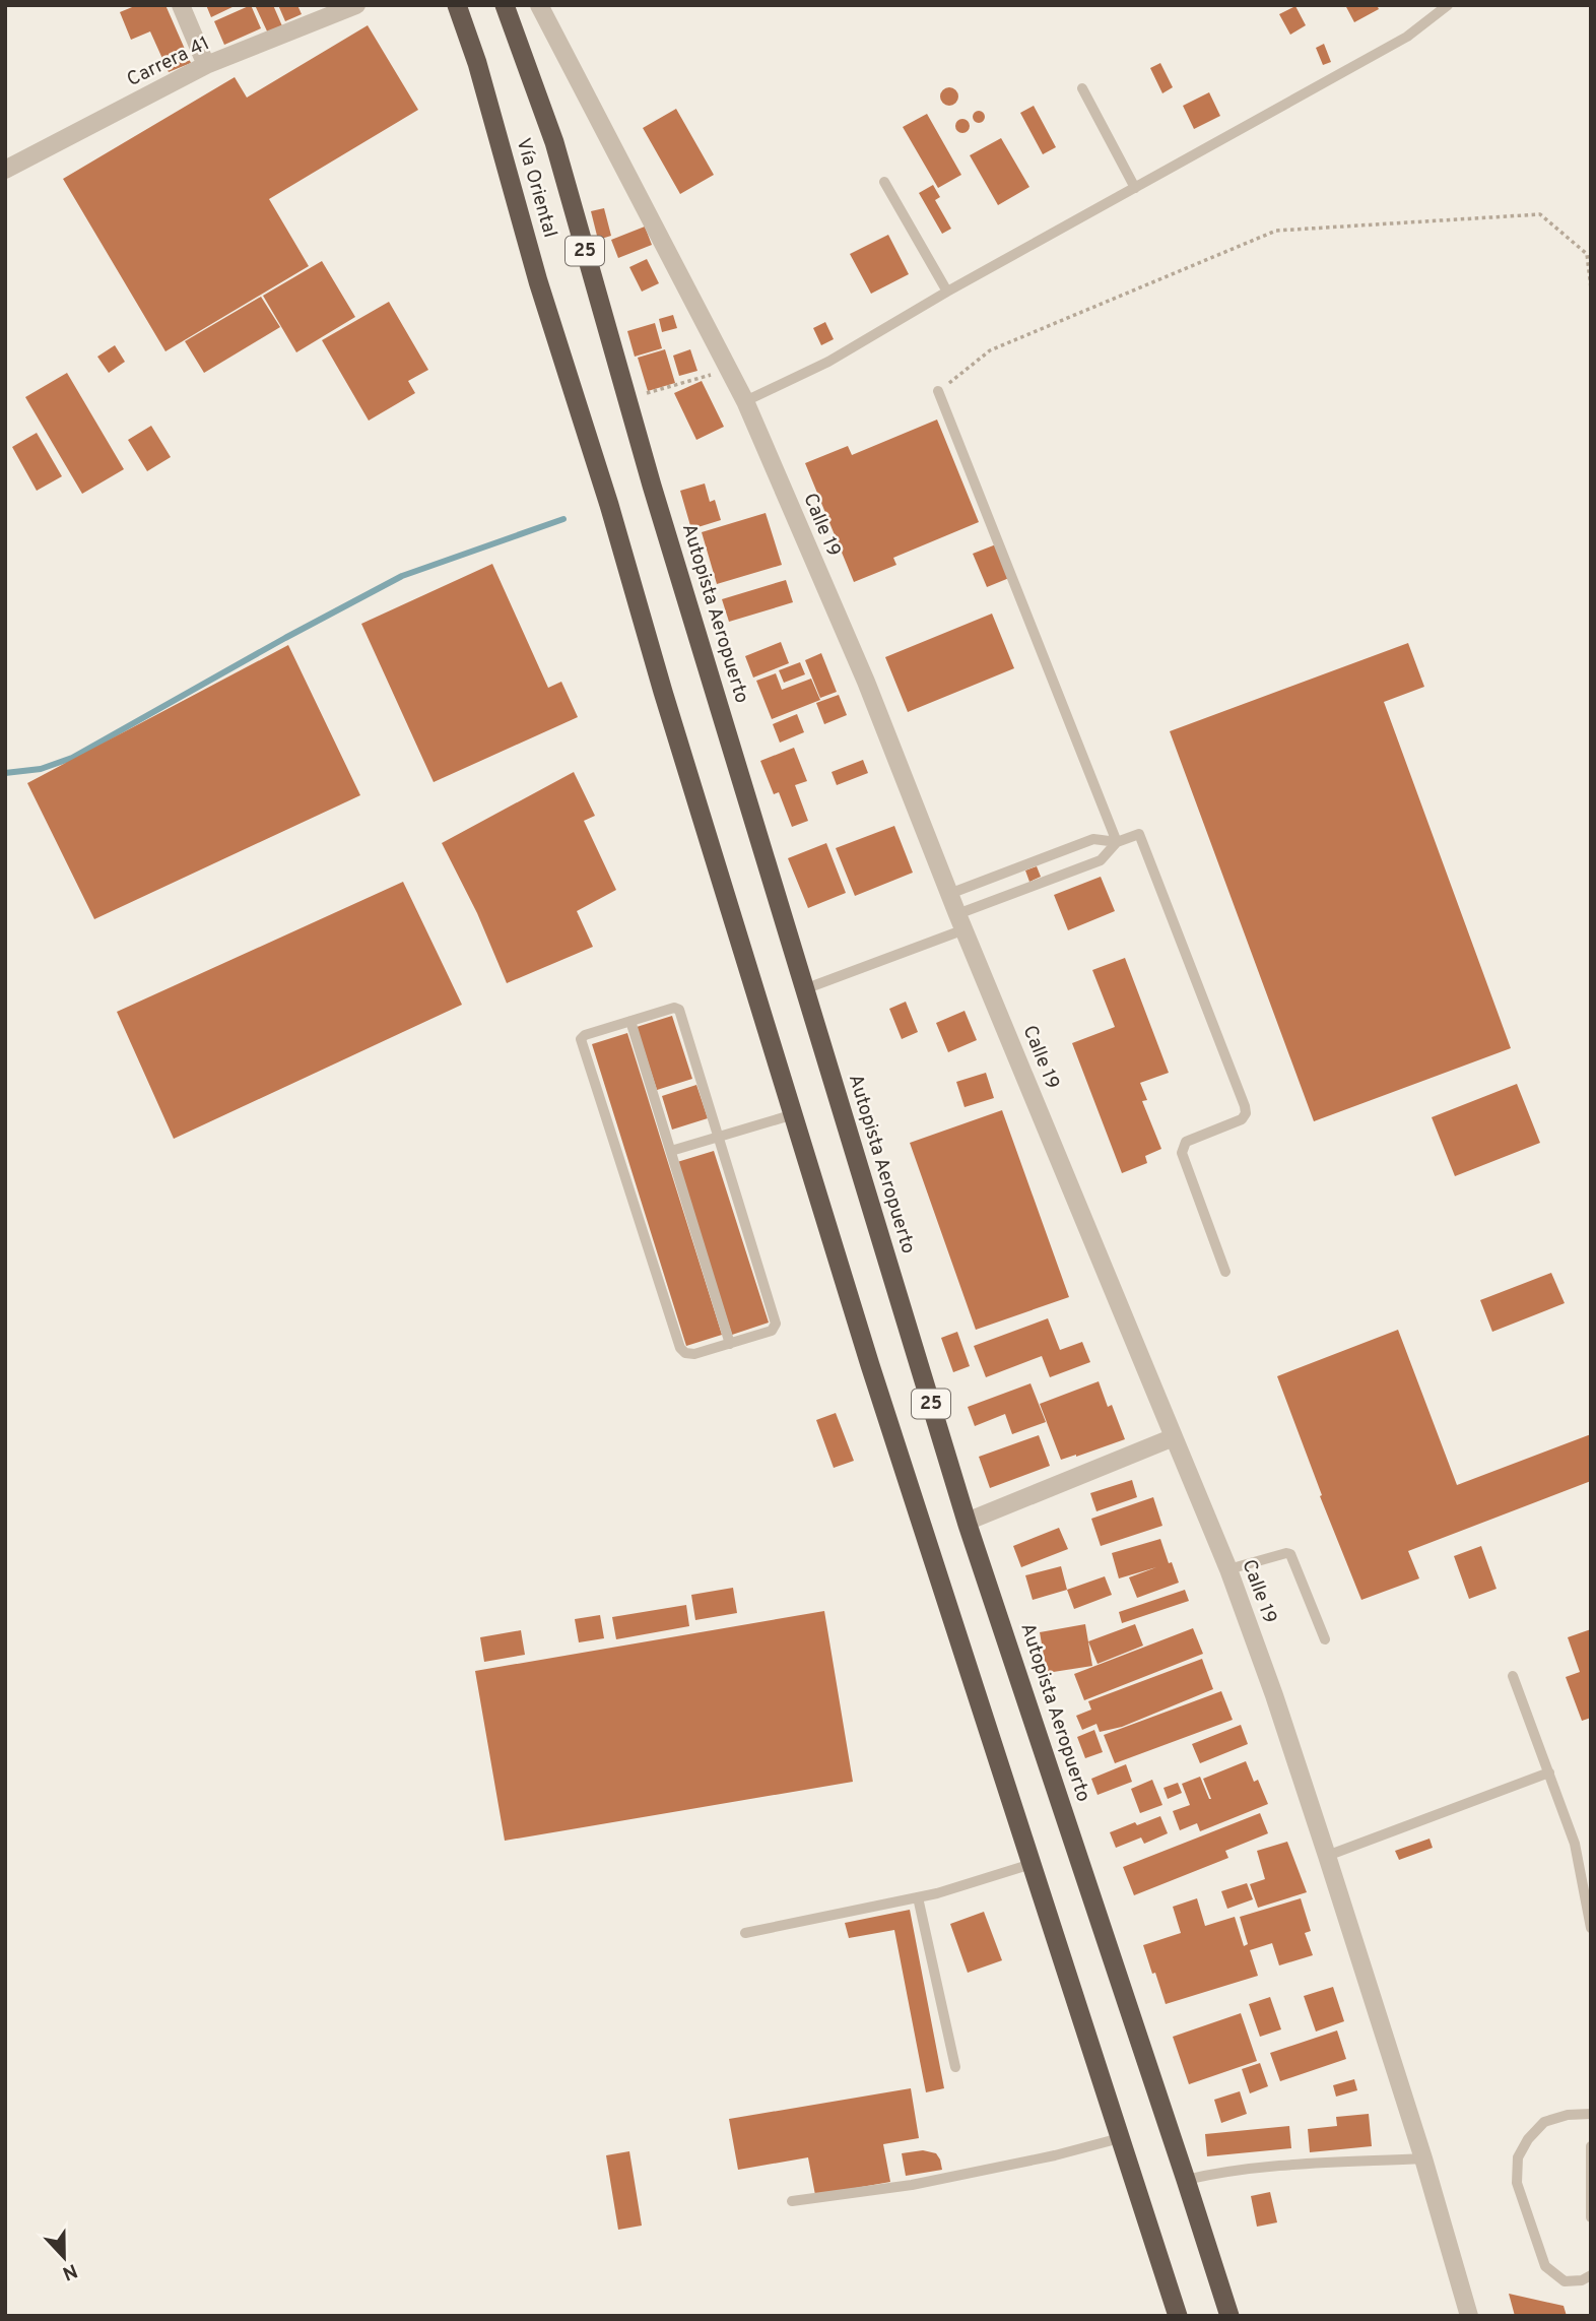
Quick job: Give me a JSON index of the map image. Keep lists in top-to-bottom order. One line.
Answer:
{"streets":{"highway":["Vía Oriental","25","Autopista Aeropuerto"],"street":["Carrera 41","Calle 19"]},"crossings":[["Vía Oriental","25"]],"north":"bottom"}
